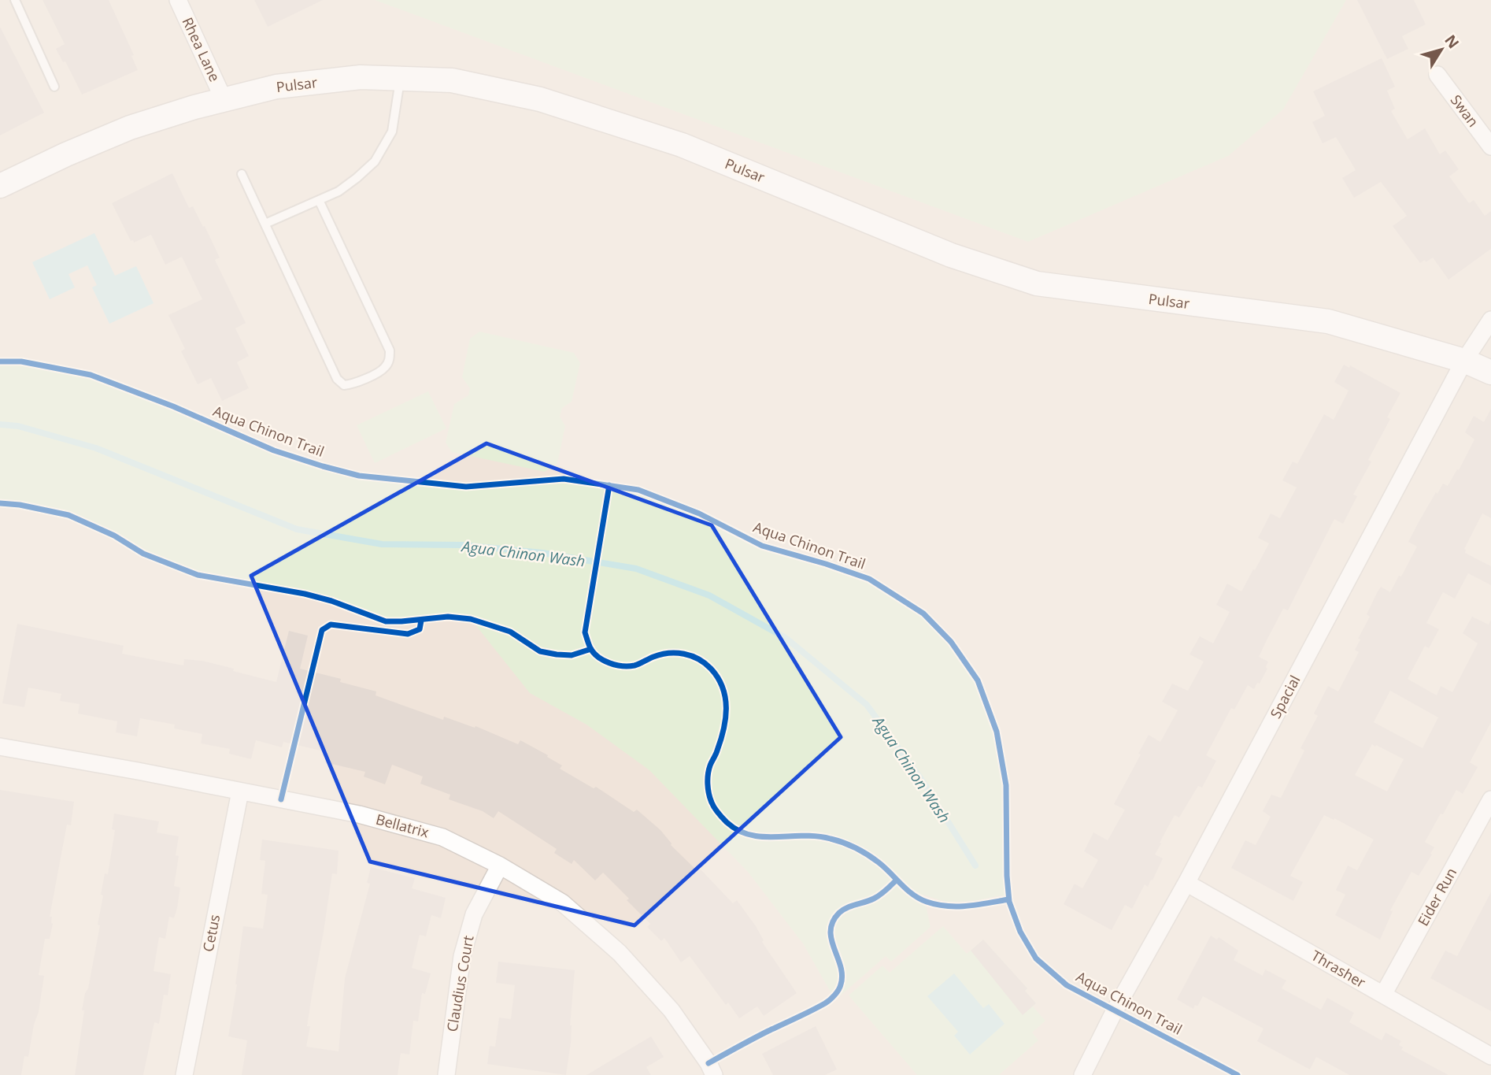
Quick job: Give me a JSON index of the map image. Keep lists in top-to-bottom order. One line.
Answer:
{"streets":{"street":["Rhea Lane","Pulsar","Swan","Spacial","Bellatrix","Eider Run","Cetus","Thrasher","Claudius Court"],"cycle path":["Aqua Chinon Trail"]},"crossings":[["Rhea Lane","Pulsar"],["Pulsar","Spacial"],["Spacial","Thrasher"],["Bellatrix","Cetus"],["Bellatrix","Claudius Court"],["Eider Run","Thrasher"]],"water":["Agua Chinon Wash"],"north":"top right"}
